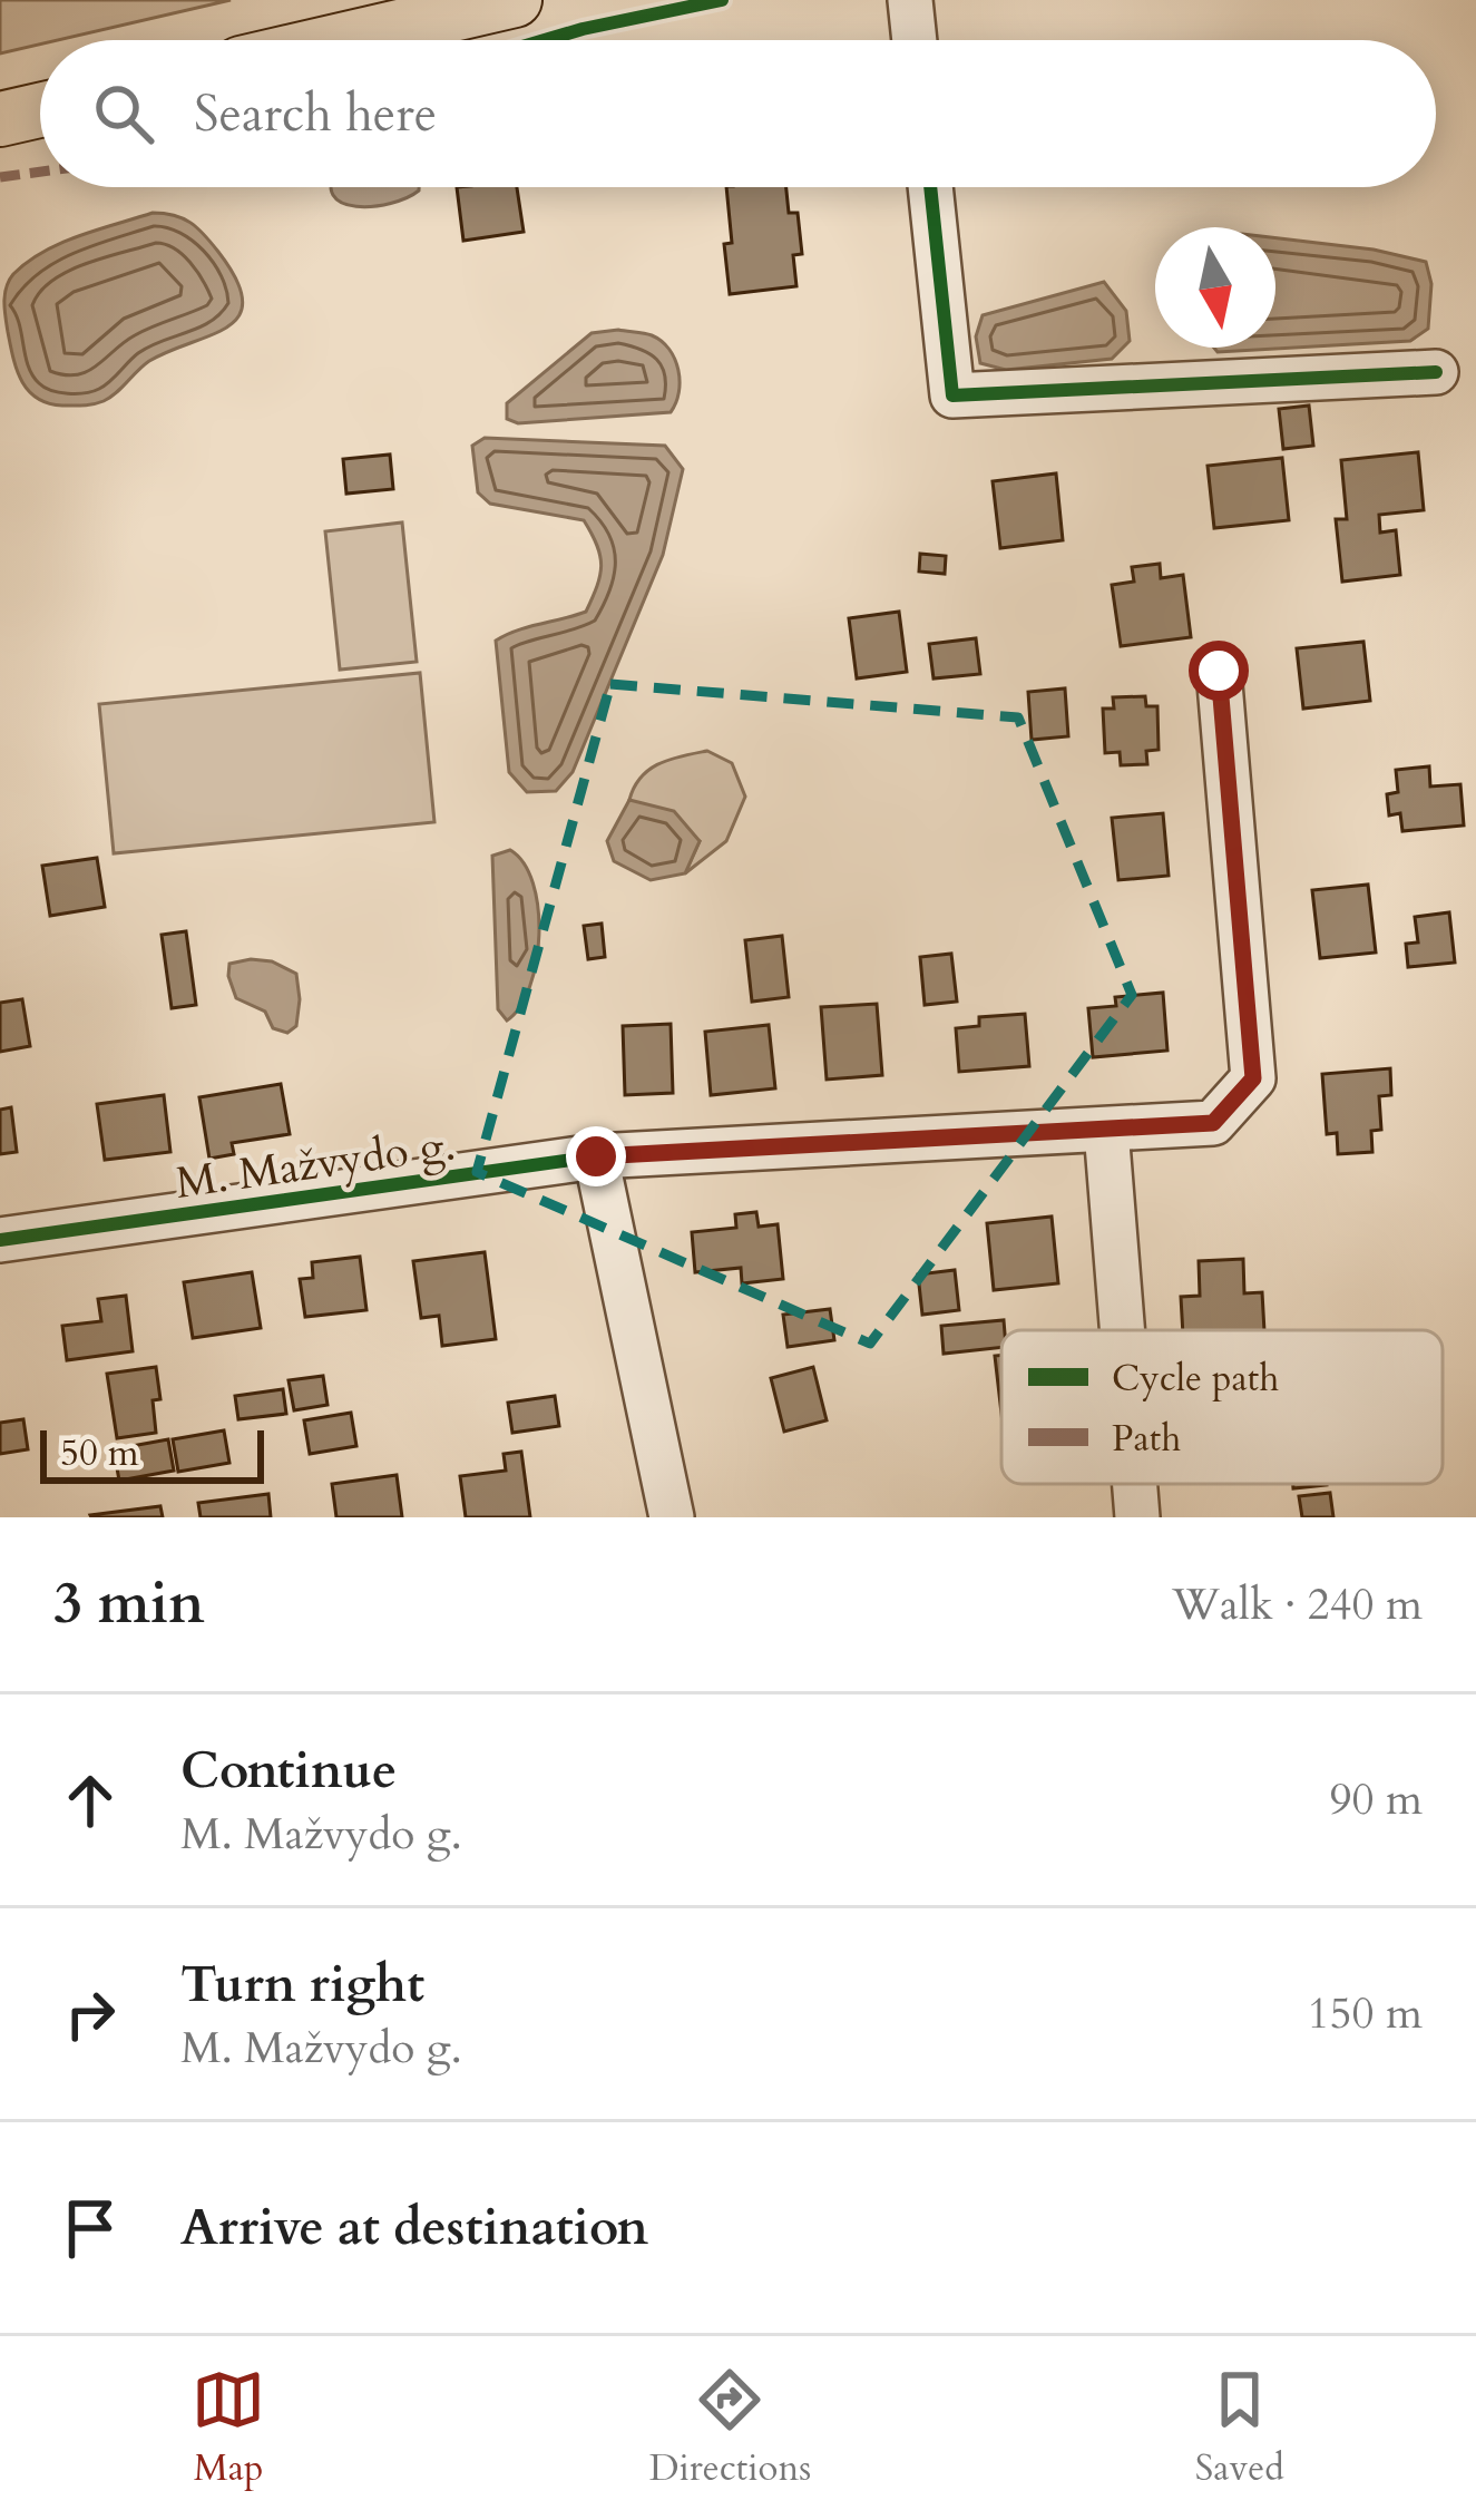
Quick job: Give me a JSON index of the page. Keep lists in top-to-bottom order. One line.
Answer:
{"streets":{"street":["M. Mažvydo g."]},"legend":["Cycle path","Path"],"scale_bar":"50 m","north":"bottom","page":{"search":"Search here","scale":"50 m","heading":["3 min","Walk · 240 m"],"list":[["Continue","M. Mažvydo g.","90 m"],["Turn right","M. Mažvydo g.","150 m"],"Arrive at destination"],"nav":["Map","Directions","Saved"]}}
